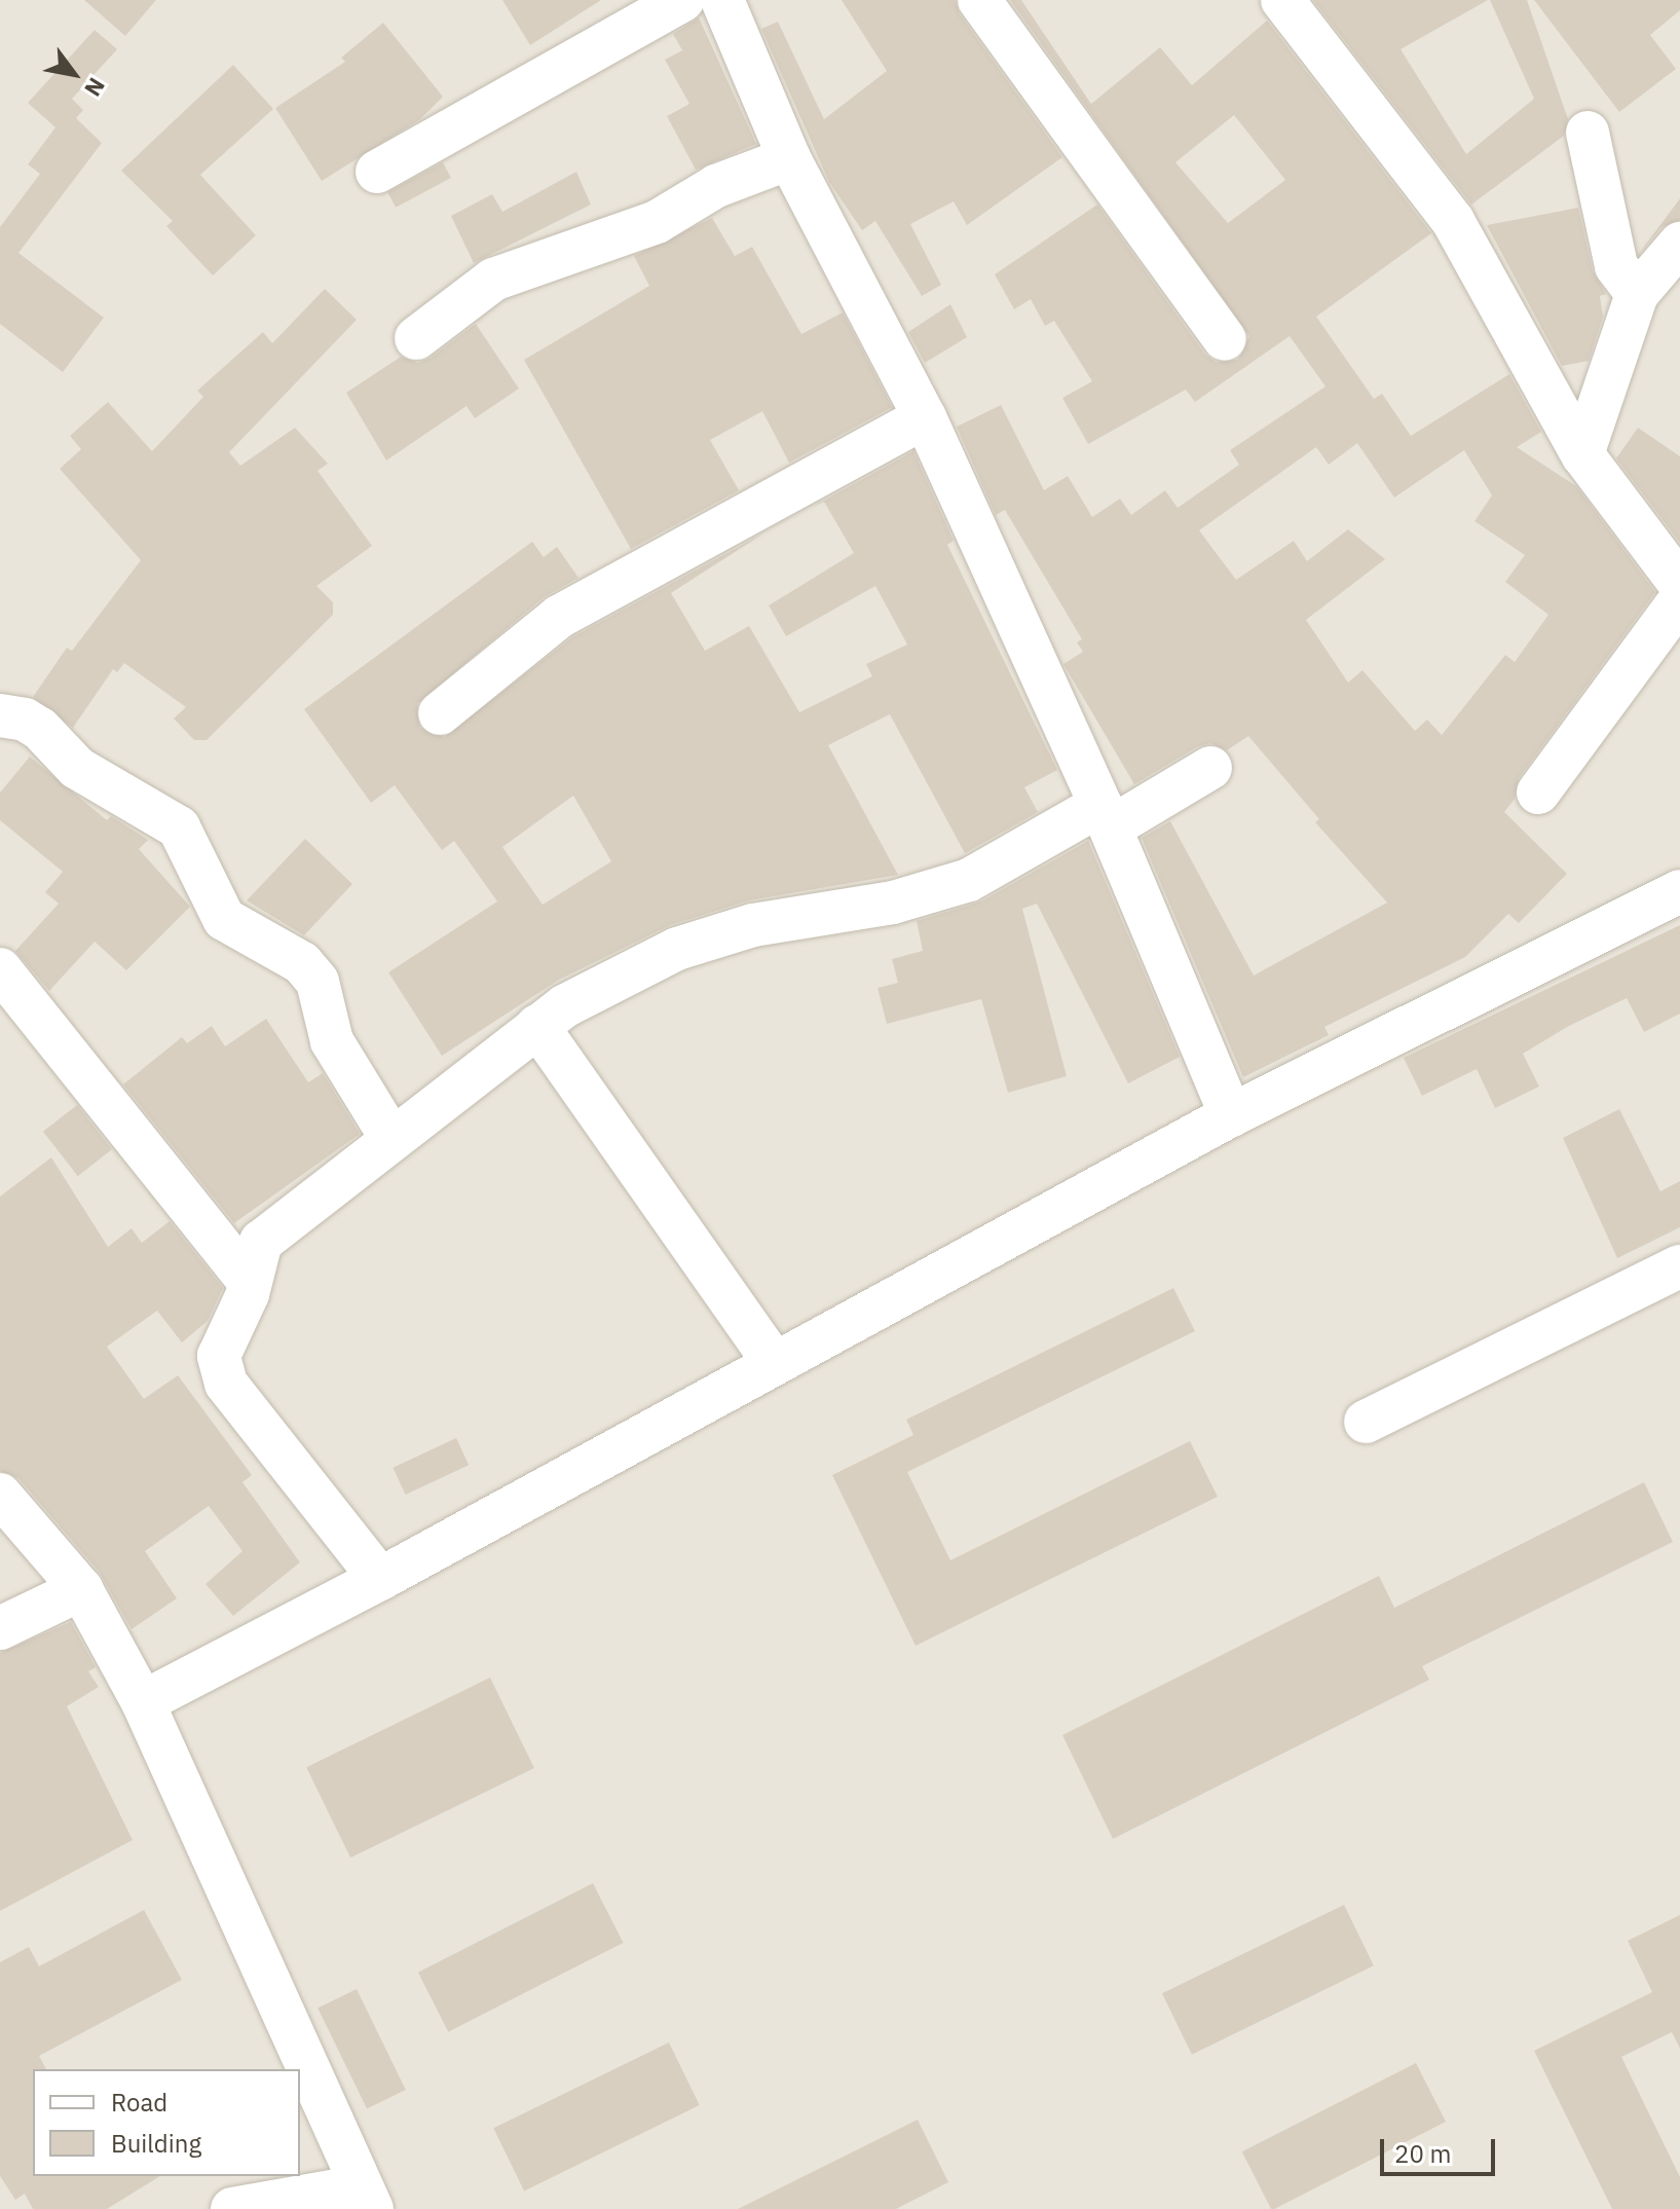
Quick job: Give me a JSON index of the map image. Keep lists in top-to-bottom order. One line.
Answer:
{"legend":["Road","Building"],"scale_bar":"20 m","north":"bottom right"}
